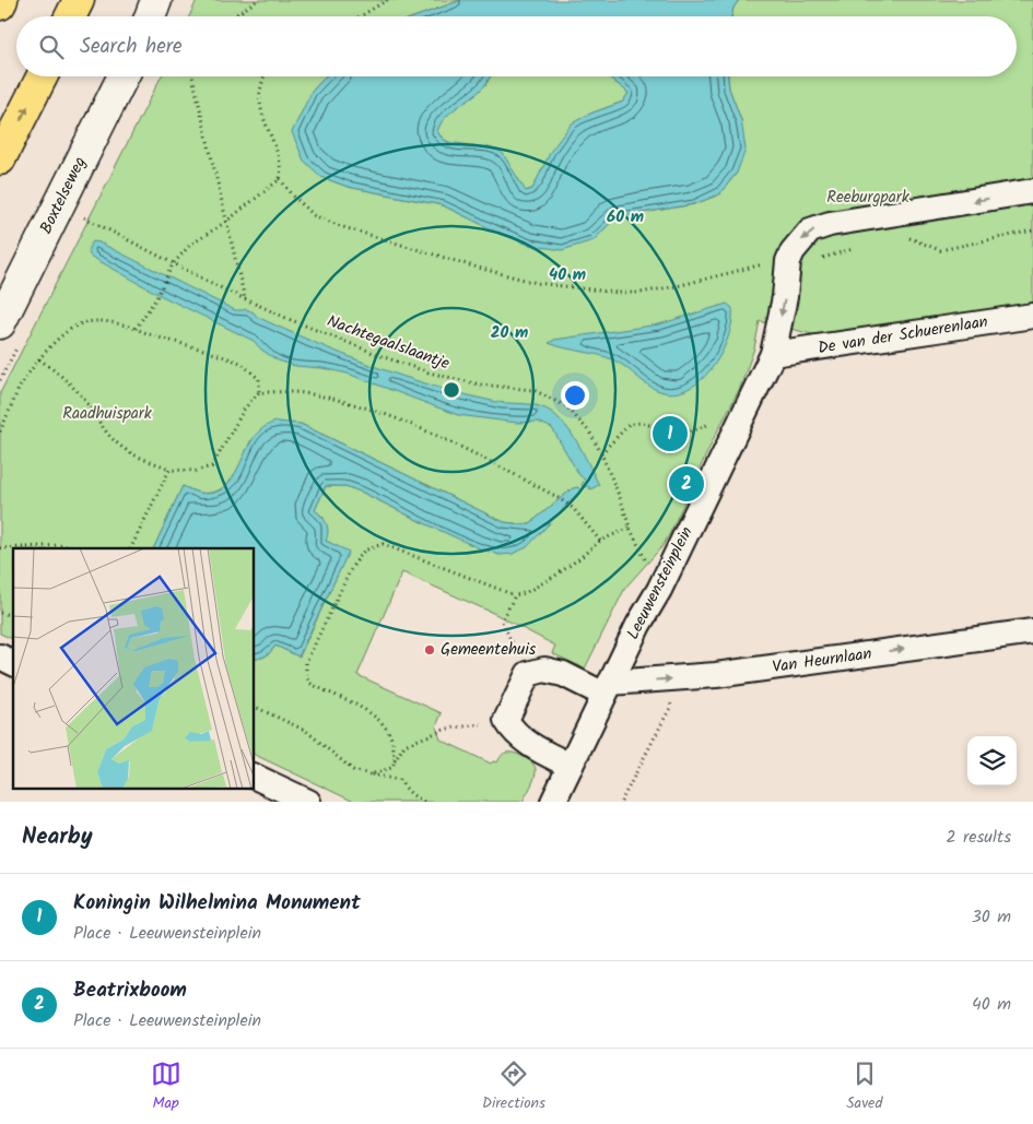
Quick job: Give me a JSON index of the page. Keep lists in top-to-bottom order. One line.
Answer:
{"streets":{"street":["Boxtelseweg","De van der Schuerenlaan","Leeuwensteinplein","Van Heurnlaan"],"path":["Nachtegaalslaantje"]},"crossings":[["De van der Schuerenlaan","Leeuwensteinplein"],["Nachtegaalslaantje","Leeuwensteinplein"],["Leeuwensteinplein","Van Heurnlaan"]],"one_way":["Van Heurnlaan"],"parks":["Reeburgpark","Raadhuispark"],"places":["Gemeentehuis"],"page":{"search":"Search here","pins":["1","2"],"heading":["Nearby","2 results"],"list":[{"mark":"1","name":"Koningin Wilhelmina Monument","note":"Place · Leeuwensteinplein","value":"30 m"},{"mark":"2","name":"Beatrixboom","note":"Place · Leeuwensteinplein","value":"40 m"}],"nav":["Map","Directions","Saved"]},"rings":["60 m","40 m","20 m"]}
